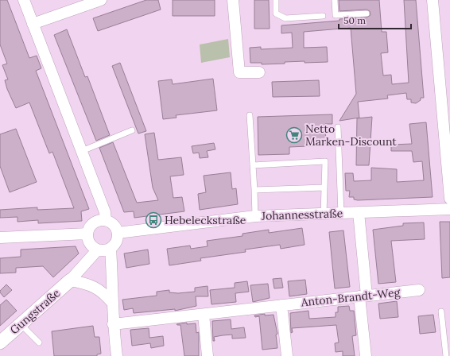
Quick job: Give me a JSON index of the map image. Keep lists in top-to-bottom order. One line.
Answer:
{"streets":{"street":["Johannesstraße","Anton-Brandt-Weg","Gungstraße"]},"crossings":[["Johannesstraße","Gungstraße"]],"places":{"supermarket":["Netto Marken-Discount"],"bus stop":["Hebeleckstraße"]},"scale_bar":"50 m"}
